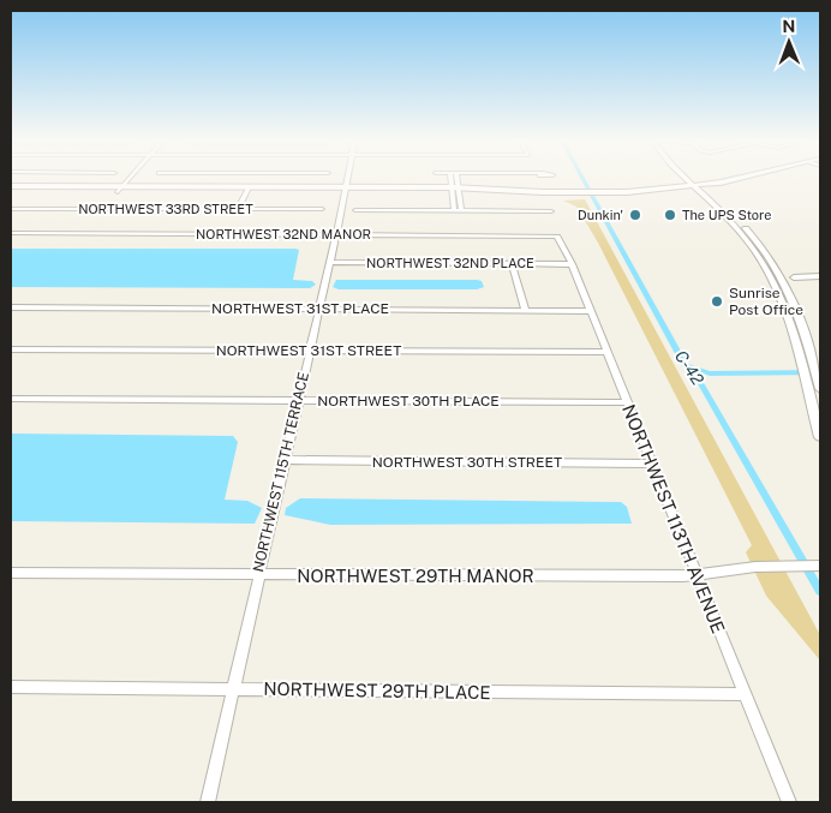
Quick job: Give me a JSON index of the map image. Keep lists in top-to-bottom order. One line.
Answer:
{"streets":{"street":["NORTHWEST 33RD STREET","NORTHWEST 32ND MANOR","NORTHWEST 32ND PLACE","NORTHWEST 31ST PLACE","NORTHWEST 31ST STREET","NORTHWEST 30TH PLACE","NORTHWEST 30TH STREET","NORTHWEST 115TH TERRACE","NORTHWEST 113TH AVENUE","NORTHWEST 29TH MANOR","NORTHWEST 29TH PLACE"]},"crossings":[["NORTHWEST 32ND MANOR","NORTHWEST 115TH TERRACE"],["NORTHWEST 32ND MANOR","NORTHWEST 113TH AVENUE"],["NORTHWEST 32ND PLACE","NORTHWEST 115TH TERRACE"],["NORTHWEST 32ND PLACE","NORTHWEST 113TH AVENUE"],["NORTHWEST 31ST PLACE","NORTHWEST 115TH TERRACE"],["NORTHWEST 31ST PLACE","NORTHWEST 113TH AVENUE"],["NORTHWEST 31ST STREET","NORTHWEST 115TH TERRACE"],["NORTHWEST 31ST STREET","NORTHWEST 113TH AVENUE"],["NORTHWEST 30TH PLACE","NORTHWEST 115TH TERRACE"],["NORTHWEST 30TH PLACE","NORTHWEST 113TH AVENUE"],["NORTHWEST 30TH STREET","NORTHWEST 115TH TERRACE"],["NORTHWEST 30TH STREET","NORTHWEST 113TH AVENUE"],["NORTHWEST 115TH TERRACE","NORTHWEST 29TH MANOR"],["NORTHWEST 115TH TERRACE","NORTHWEST 29TH PLACE"],["NORTHWEST 113TH AVENUE","NORTHWEST 29TH MANOR"],["NORTHWEST 113TH AVENUE","NORTHWEST 29TH PLACE"]],"water":["C-42"],"places":["Dunkin'","The UPS Store","Sunrise Post Office"],"north":"top"}
